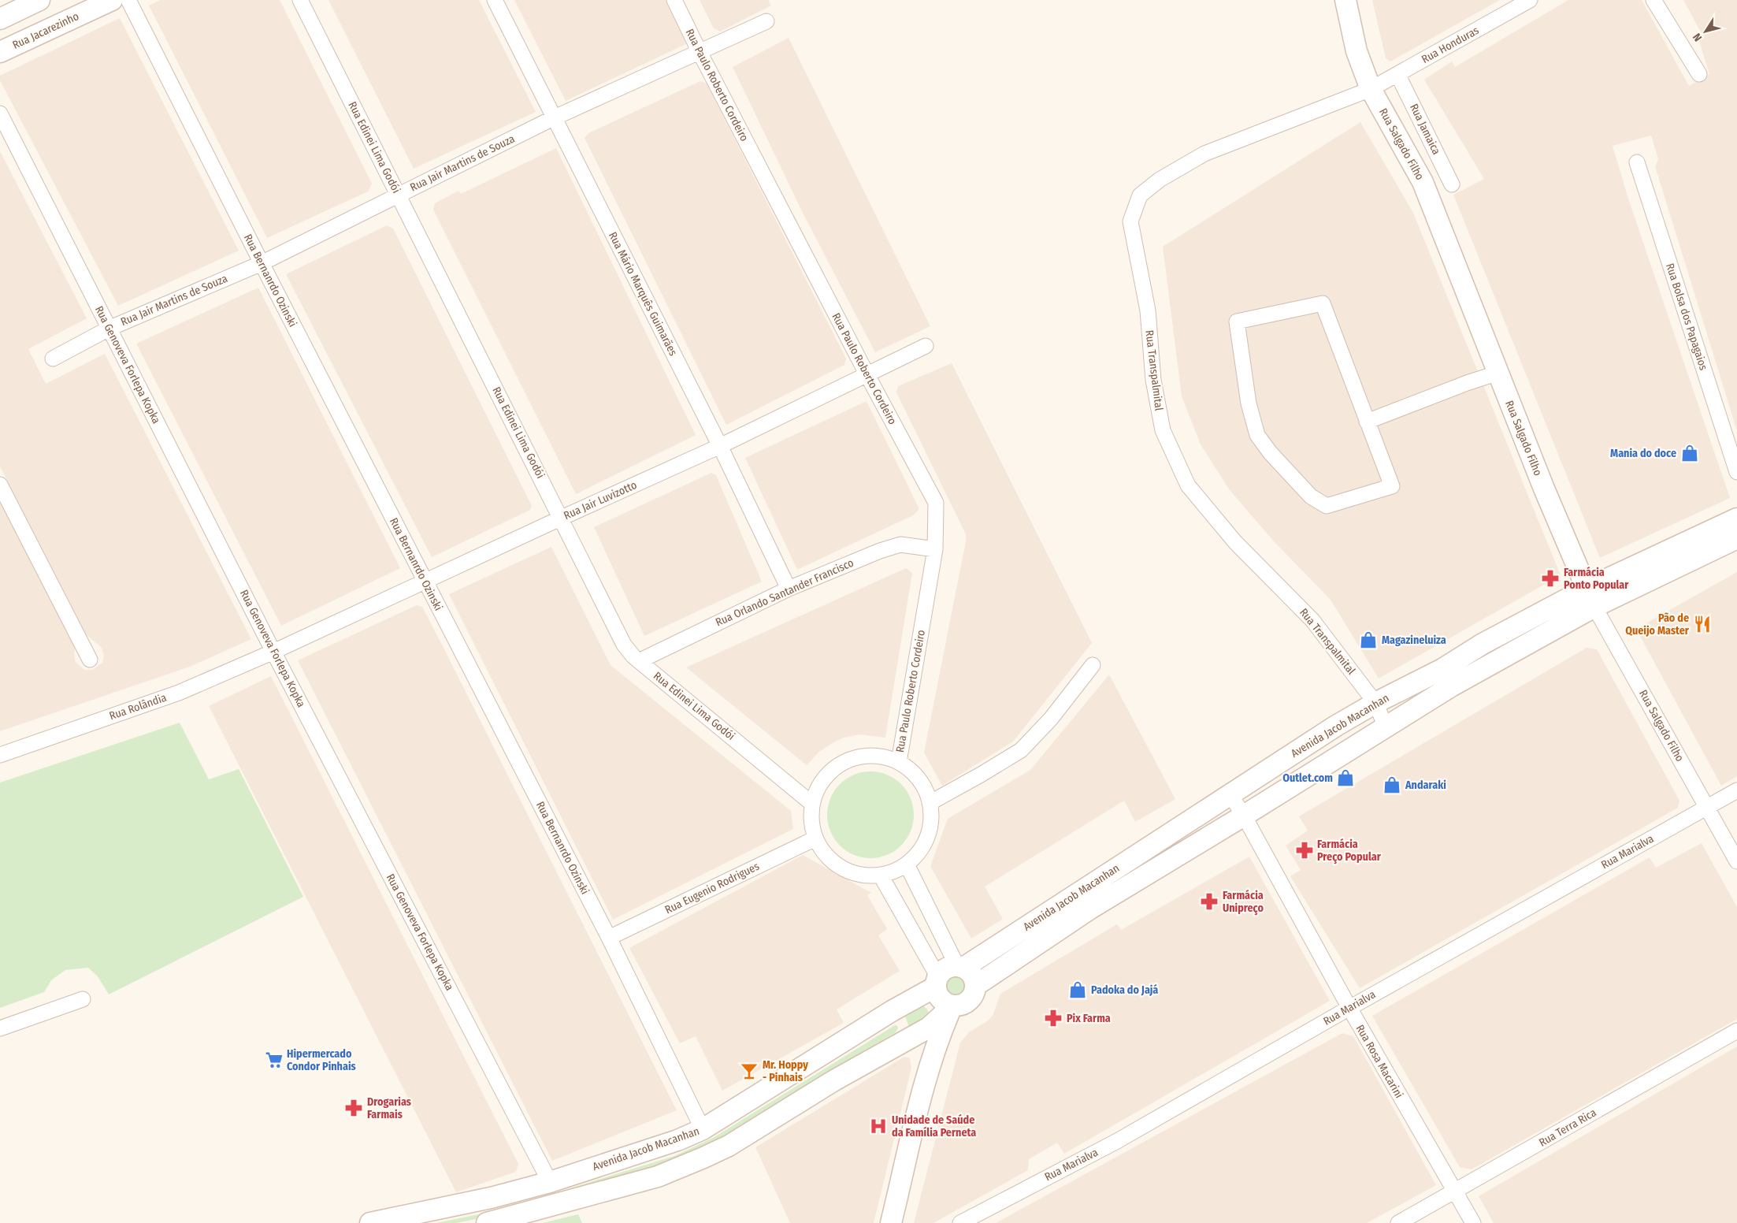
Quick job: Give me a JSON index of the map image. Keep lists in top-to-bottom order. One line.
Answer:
{"streets":{"main road":["Rua Jacarezinho","Rua Salgado Filho","Avenida Jacob Macanhan"],"street":["Rua Honduras","Rua Paulo Roberto Cordeiro","Rua Jamaica","Rua Edinei Lima Godói","Rua Jair Martins de Souza","Rua Bernanrdo Ozinski","Rua Mário Marquês Guimarães","Rua Bolsa dos Papagaios","Rua Genoveva Forlepa Kopka","Rua Transpalmital","Rua Jair Luvizotto","Rua Orlando Santander Francisco","Rua Rolândia","Rua Marialva","Rua Eugenio Rodrigues","Rua Rosa Macarini","Rua Terra Rica"]},"crossings":[["Rua Honduras","Rua Jamaica"],["Rua Honduras","Rua Salgado Filho"],["Rua Honduras","Rua Transpalmital"],["Rua Paulo Roberto Cordeiro","Rua Edinei Lima Godói"],["Rua Paulo Roberto Cordeiro","Rua Jair Martins de Souza"],["Rua Paulo Roberto Cordeiro","Rua Jair Luvizotto"],["Rua Paulo Roberto Cordeiro","Rua Orlando Santander Francisco"],["Rua Paulo Roberto Cordeiro","Rua Eugenio Rodrigues"],["Rua Salgado Filho","Rua Transpalmital"],["Rua Salgado Filho","Avenida Jacob Macanhan"],["Rua Salgado Filho","Rua Marialva"],["Rua Edinei Lima Godói","Rua Jair Martins de Souza"],["Rua Edinei Lima Godói","Rua Jair Luvizotto"],["Rua Edinei Lima Godói","Rua Orlando Santander Francisco"],["Rua Edinei Lima Godói","Rua Eugenio Rodrigues"],["Rua Jair Martins de Souza","Rua Bernanrdo Ozinski"],["Rua Jair Martins de Souza","Rua Mário Marquês Guimarães"],["Rua Jair Martins de Souza","Rua Genoveva Forlepa Kopka"],["Rua Bernanrdo Ozinski","Rua Jair Luvizotto"],["Rua Bernanrdo Ozinski","Avenida Jacob Macanhan"],["Rua Bernanrdo Ozinski","Rua Eugenio Rodrigues"],["Rua Mário Marquês Guimarães","Rua Jair Luvizotto"],["Rua Mário Marquês Guimarães","Rua Orlando Santander Francisco"],["Rua Genoveva Forlepa Kopka","Rua Jair Luvizotto"],["Rua Genoveva Forlepa Kopka","Rua Rolândia"],["Rua Genoveva Forlepa Kopka","Avenida Jacob Macanhan"],["Rua Transpalmital","Avenida Jacob Macanhan"],["Rua Jair Luvizotto","Rua Rolândia"],["Avenida Jacob Macanhan","Rua Rosa Macarini"],["Rua Marialva","Rua Rosa Macarini"],["Rua Rosa Macarini","Rua Terra Rica"]],"places":{"shop":["Mania do doce","Magazineluiza","Outlet.com","Andaraki","Padoka do Jajá"],"pharmacy":["Farmácia Ponto Popular","Farmácia Preço Popular","Farmácia Unipreço","Pix Farma","Drogarias Farmais"],"restaurant":["Pão de Queijo Master"],"supermarket":["Hipermercado Condor Pinhais"],"bar":["Mr. Hoppy - Pinhais"],"hospital":["Unidade de Saúde da Família Perneta"]},"north":"bottom left"}
